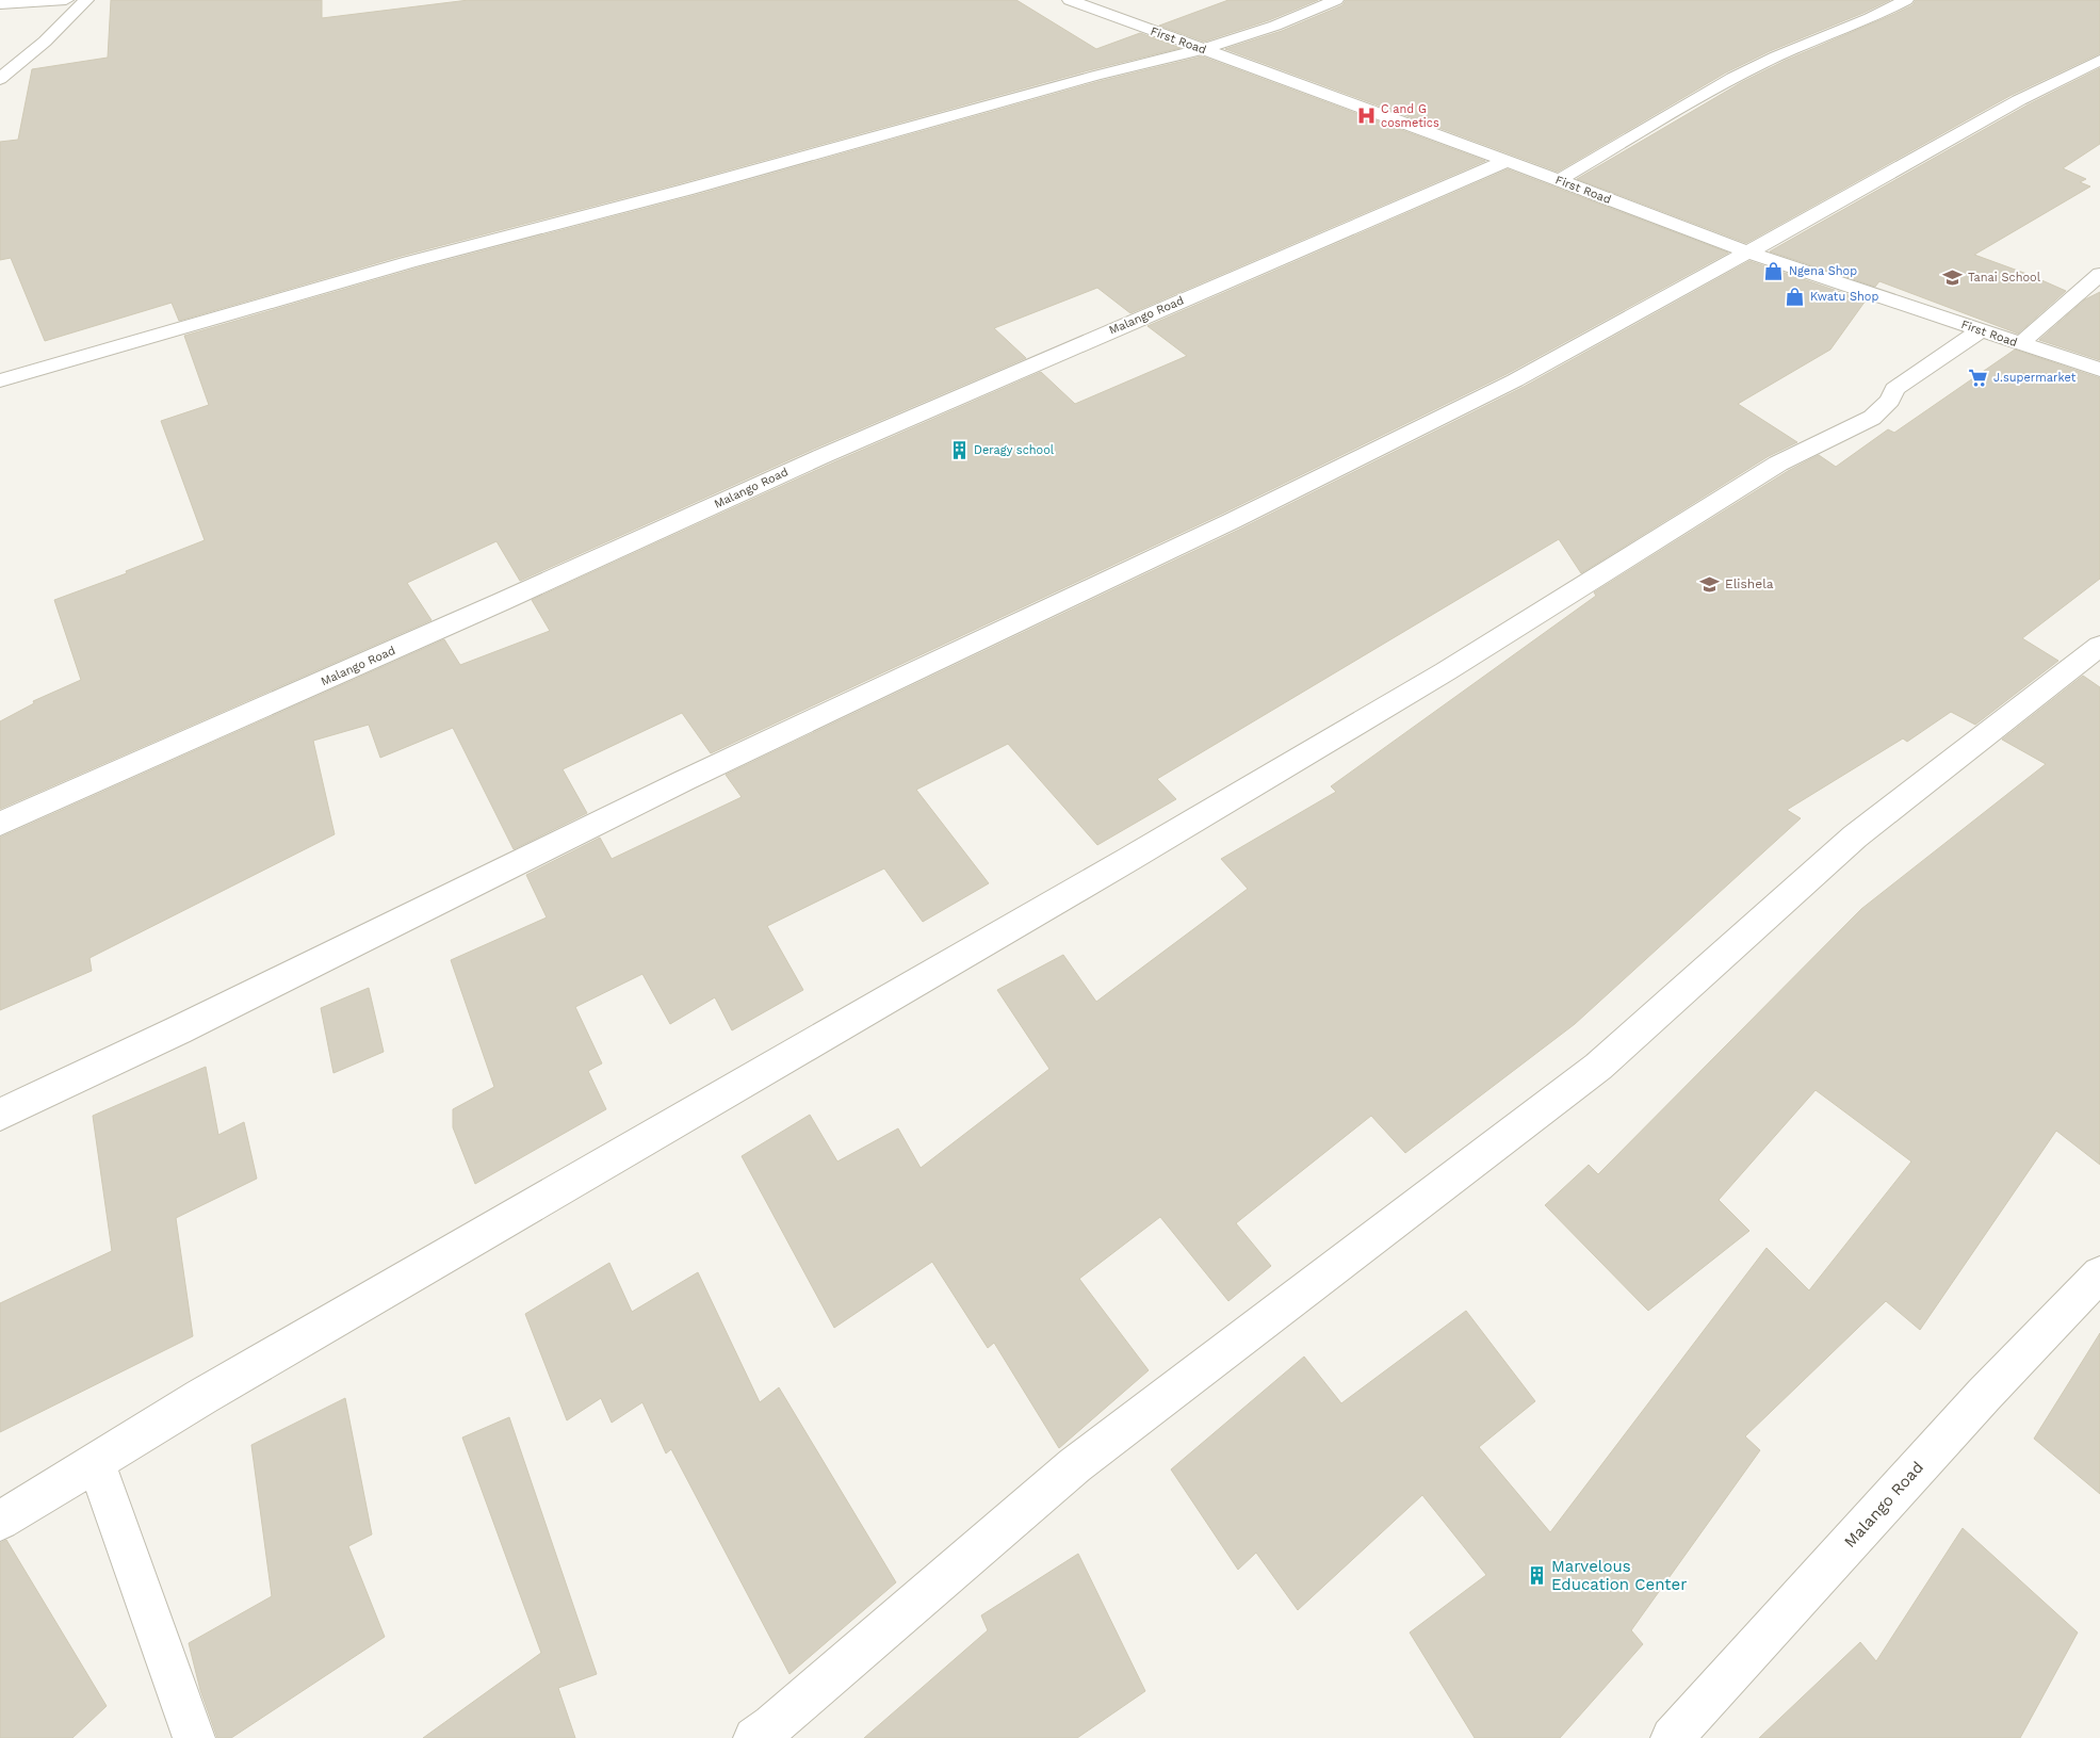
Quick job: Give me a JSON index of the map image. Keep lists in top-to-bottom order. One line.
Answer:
{"streets":{"street":["First Road","Malango Road"]},"crossings":[["First Road","Malango Road"]],"places":{"hospital":["C and G cosmetics"],"shop":["Ngena Shop","Kwatu Shop"],"school or university":["Tanai School","Elishela"],"supermarket":["J.supermarket"],"building":["Deragy school","Marvelous Education Center"]}}
